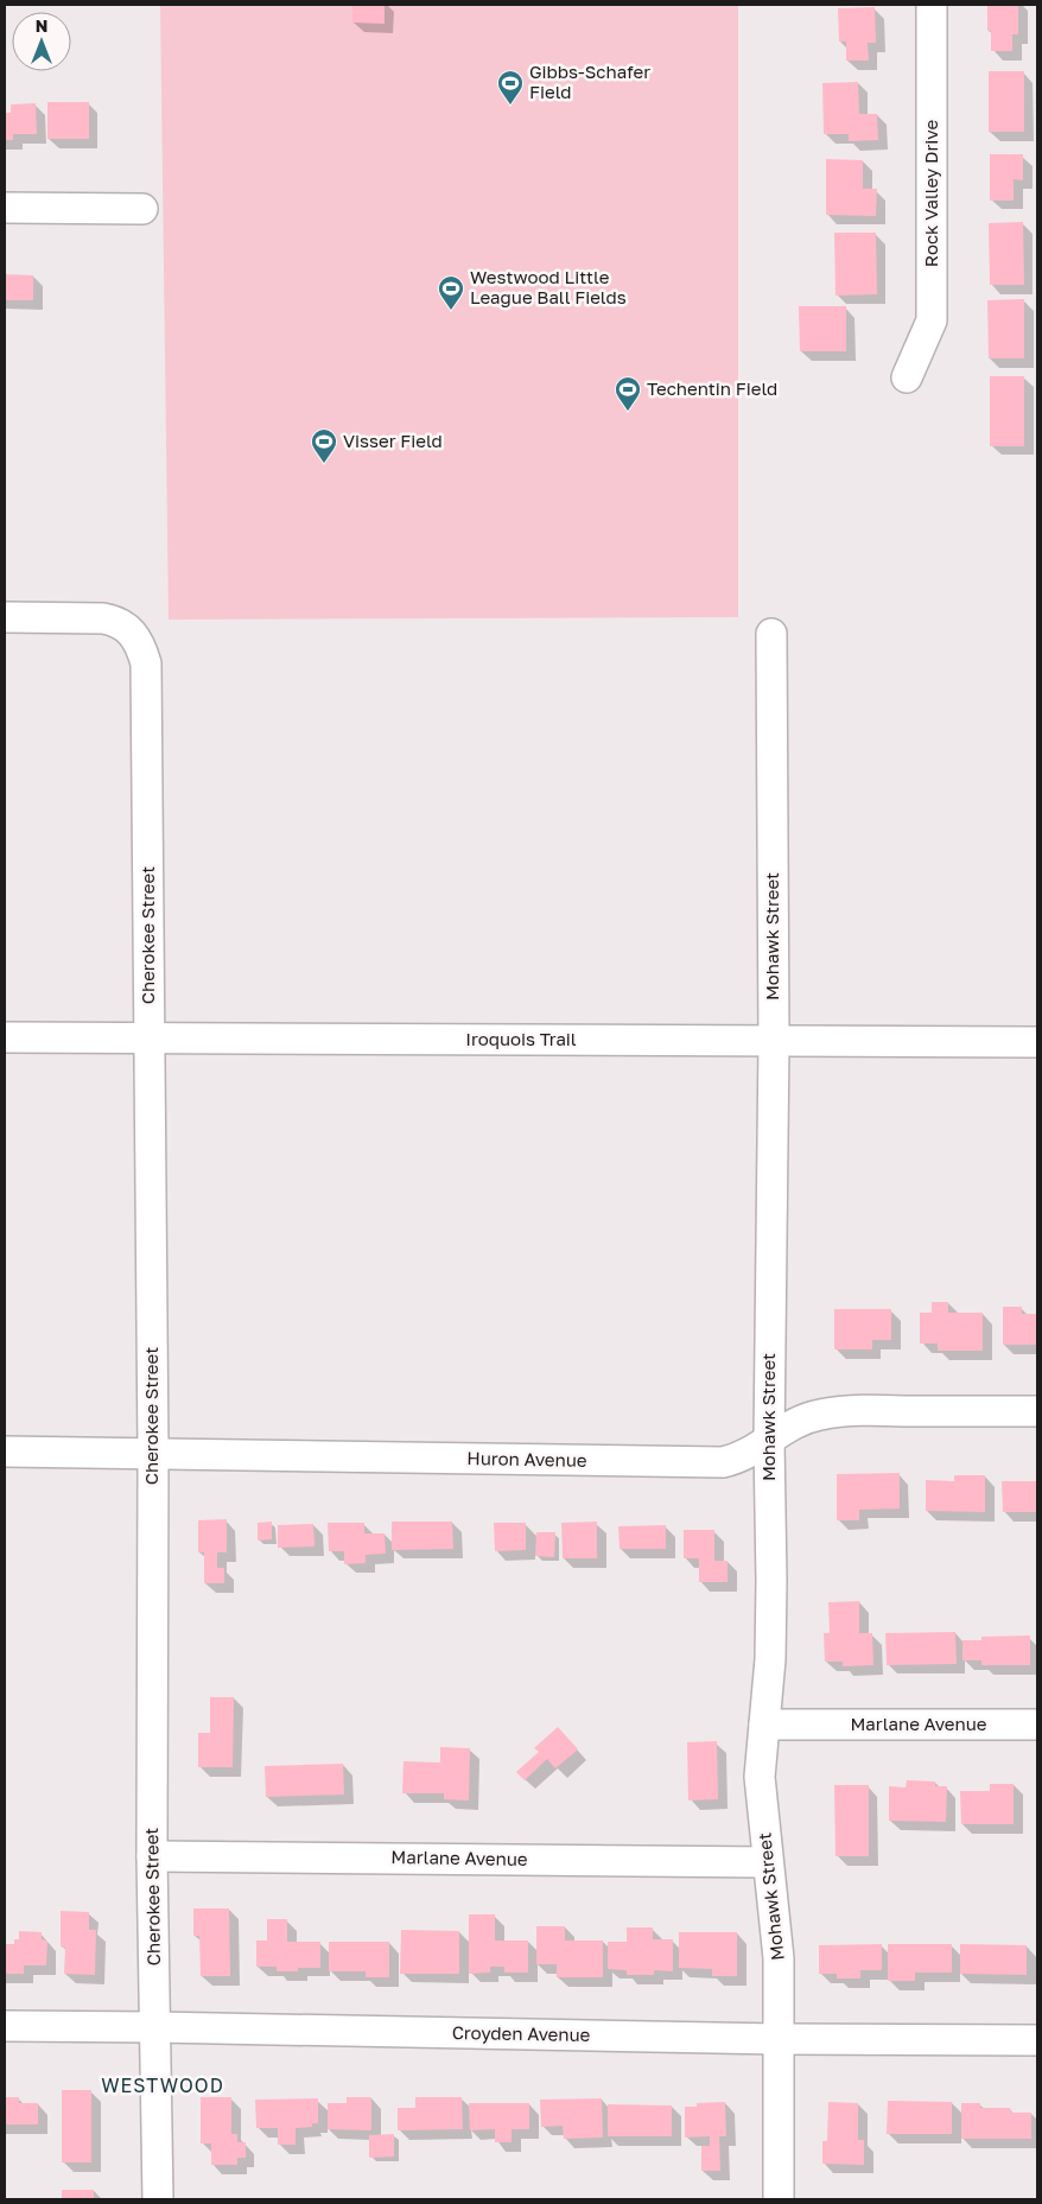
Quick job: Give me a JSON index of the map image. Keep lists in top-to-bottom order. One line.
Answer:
{"streets":{"street":["Rock Valley Drive","Cherokee Street","Mohawk Street","Iroquois Trail","Huron Avenue","Marlane Avenue","Croyden Avenue"]},"crossings":[["Cherokee Street","Iroquois Trail"],["Cherokee Street","Huron Avenue"],["Cherokee Street","Marlane Avenue"],["Cherokee Street","Croyden Avenue"],["Mohawk Street","Iroquois Trail"],["Mohawk Street","Huron Avenue"],["Mohawk Street","Marlane Avenue"],["Mohawk Street","Croyden Avenue"]],"districts":["WESTWOOD"],"places":{"sports":["Gibbs-Schafer Field","Westwood Little League Ball Fields","Techentin Field","Visser Field"]},"north":"top"}
